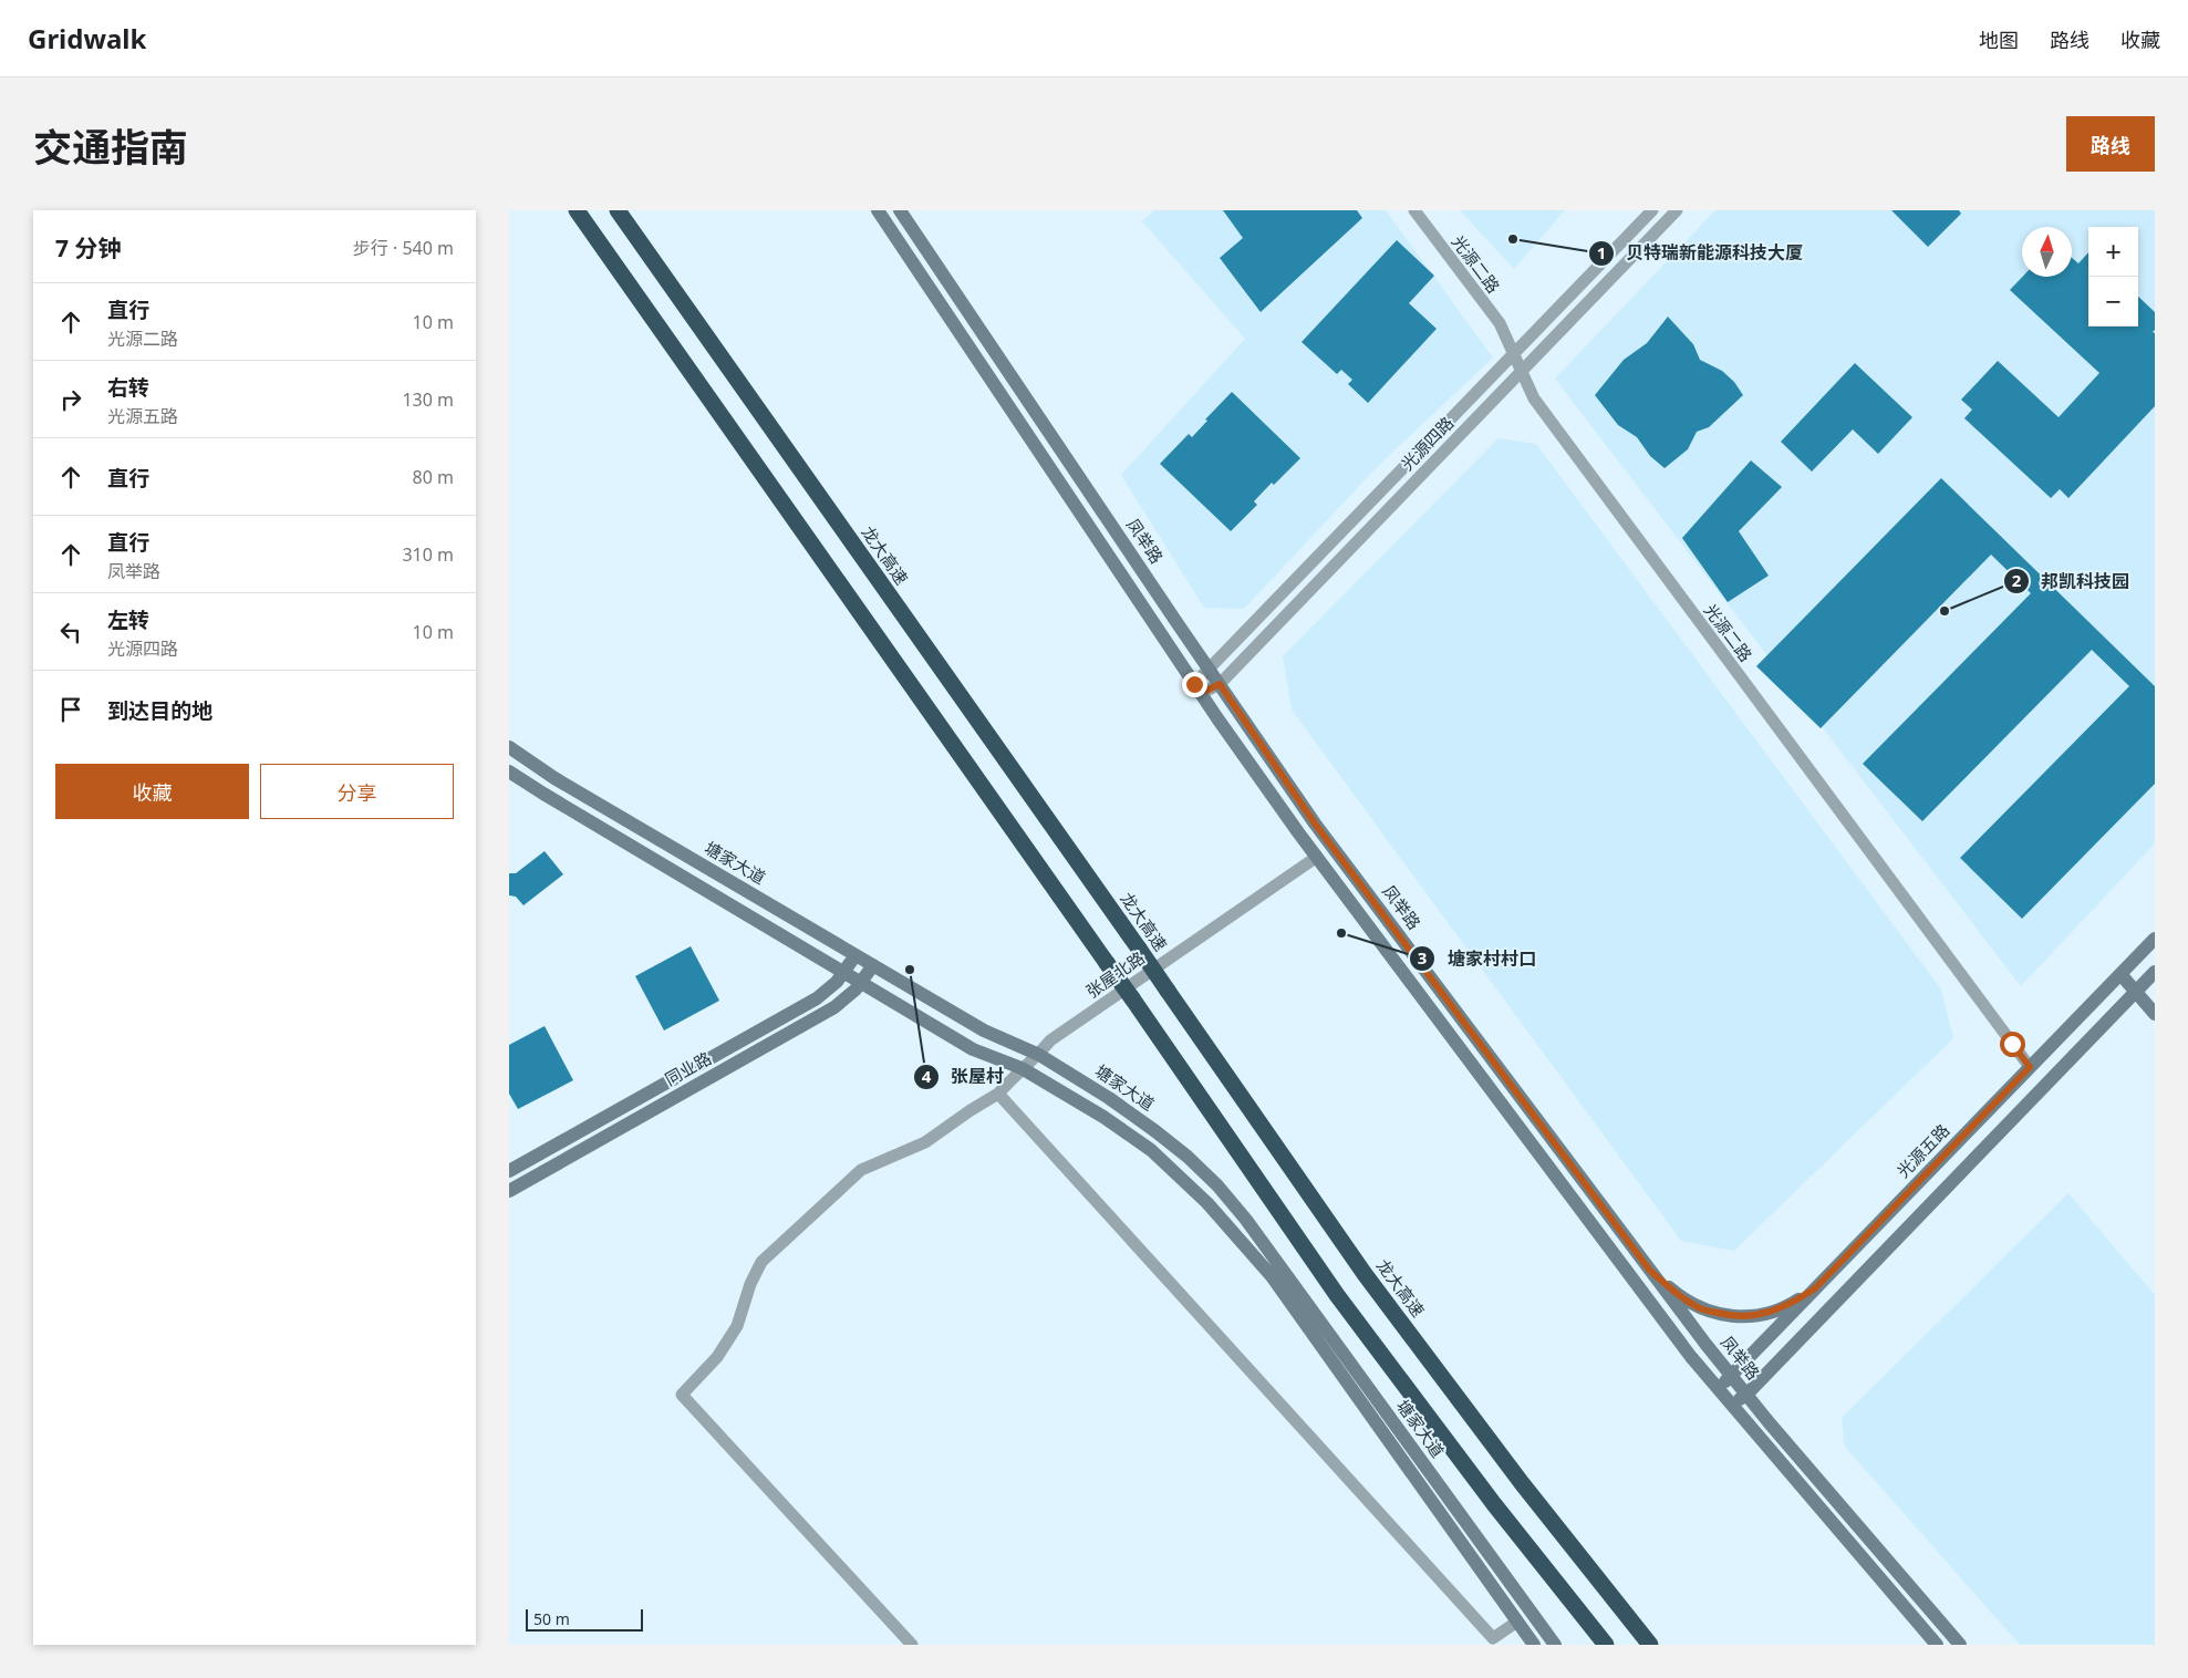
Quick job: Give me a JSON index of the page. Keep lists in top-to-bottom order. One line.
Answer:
{"streets":{"highway":["龙大高速"],"street":["光源二路","光源四路","凤举路","塘家大道","张屋北路","同业路","光源五路"]},"crossings":[["光源二路","光源四路"],["光源二路","光源五路"],["光源四路","凤举路"],["凤举路","光源五路"],["塘家大道","张屋北路"],["塘家大道","同业路"]],"places":["贝特瑞新能源科技大厦","邦凯科技园","塘家村村口","张屋村"],"scale_bar":"50 m","north":"top","page":{"header":"Gridwalk","nav":["地图","路线","收藏"],"title":"交通指南","buttons":["路线",["收藏","分享"]],"heading":["7 分钟","步行 · 540 m"],"map_buttons":["+","−"],"list":[["直行","光源二路","10 m"],["右转","光源五路","130 m"],["直行","80 m"],["直行","凤举路","310 m"],["左转","光源四路","10 m"],"到达目的地"],"scale":"50 m"}}
